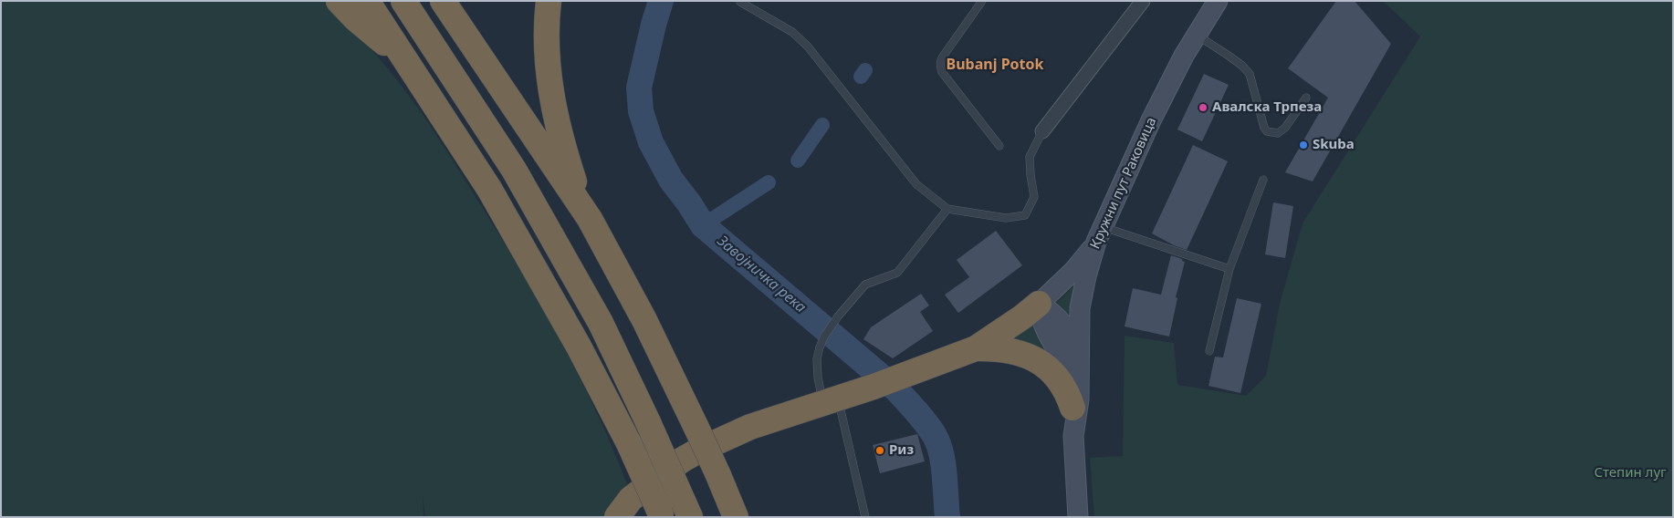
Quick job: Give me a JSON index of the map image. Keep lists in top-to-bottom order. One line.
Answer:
{"streets":{"main road":["Кружни пут Раковица"]},"districts":["Bubanj Potok"],"water":["Завојничка река"],"parks":["Степин луг"],"places":["Авалска Трпеза","Skuba","Риз"]}
